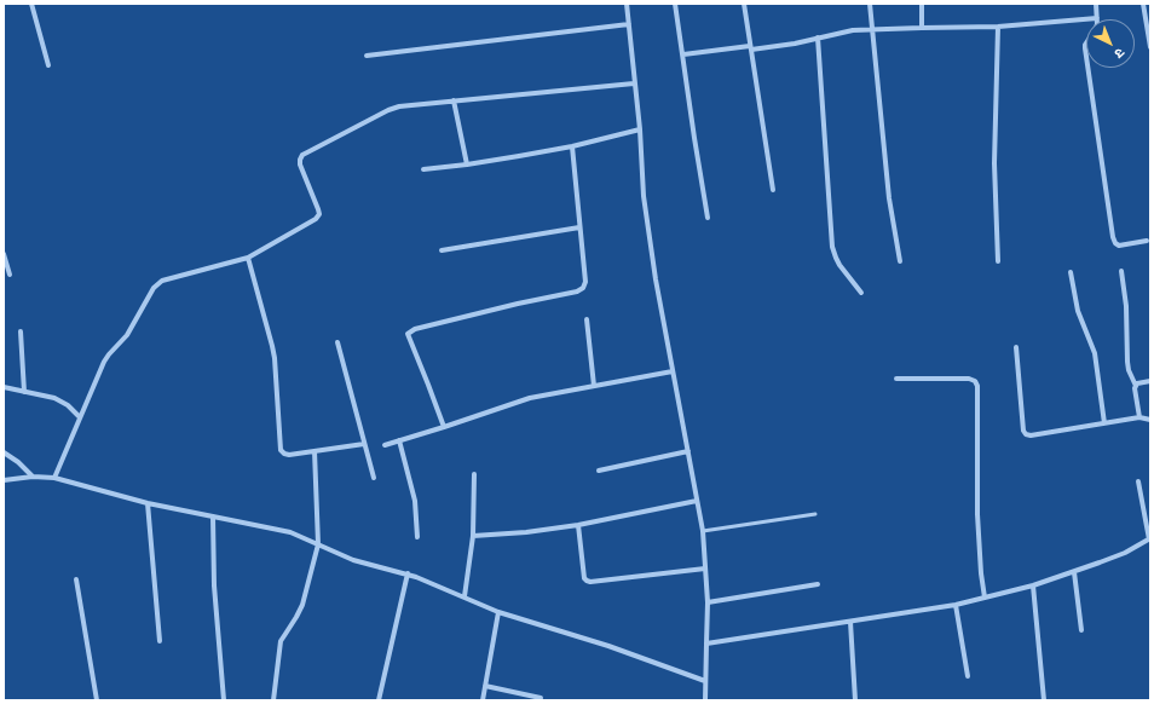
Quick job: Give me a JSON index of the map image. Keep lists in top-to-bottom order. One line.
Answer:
{"north":"bottom right"}
